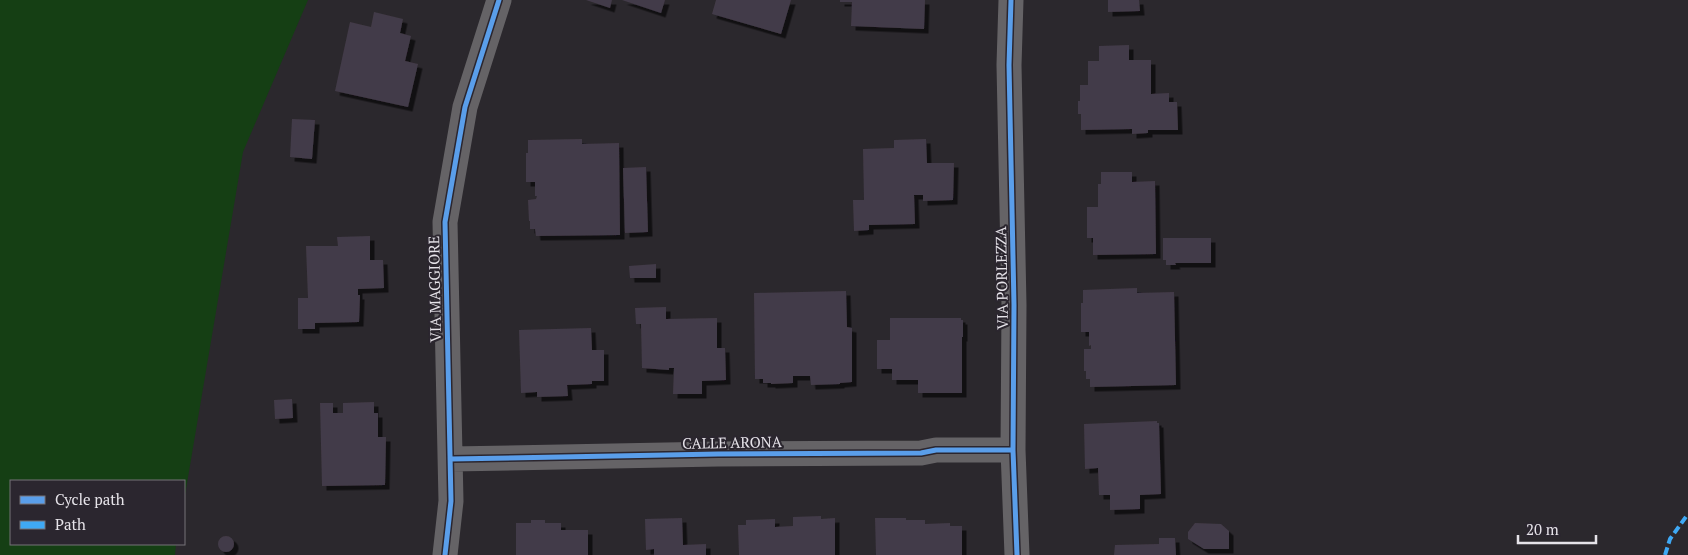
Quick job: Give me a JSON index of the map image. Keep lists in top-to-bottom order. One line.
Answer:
{"streets":{"street":["VIA PORLEZZA","VIA MAGGIORE","CALLE ARONA"]},"crossings":[["VIA PORLEZZA","CALLE ARONA"],["VIA MAGGIORE","CALLE ARONA"]],"legend":["Cycle path","Path"],"scale_bar":"20 m"}
